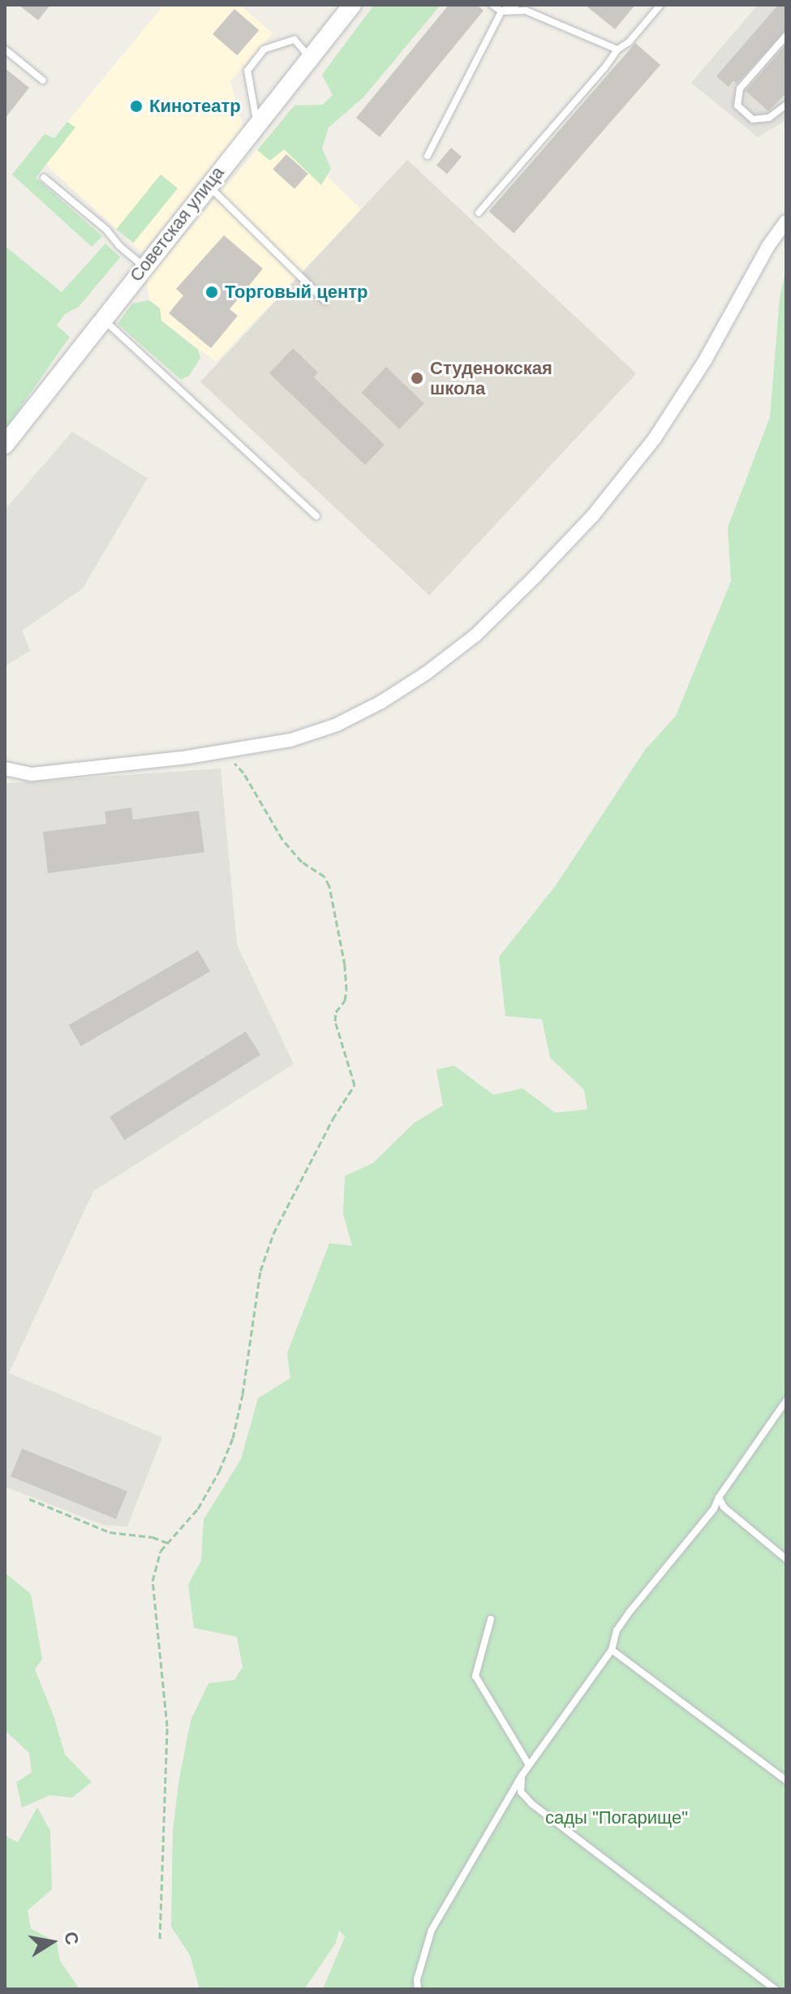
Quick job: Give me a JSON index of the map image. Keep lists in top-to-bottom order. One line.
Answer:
{"streets":{"street":["Советская улица"]},"parks":["сады \"Погарище\""],"places":["Кинотеатр","Торговый центр","Студенокская школа"],"north":"right"}
